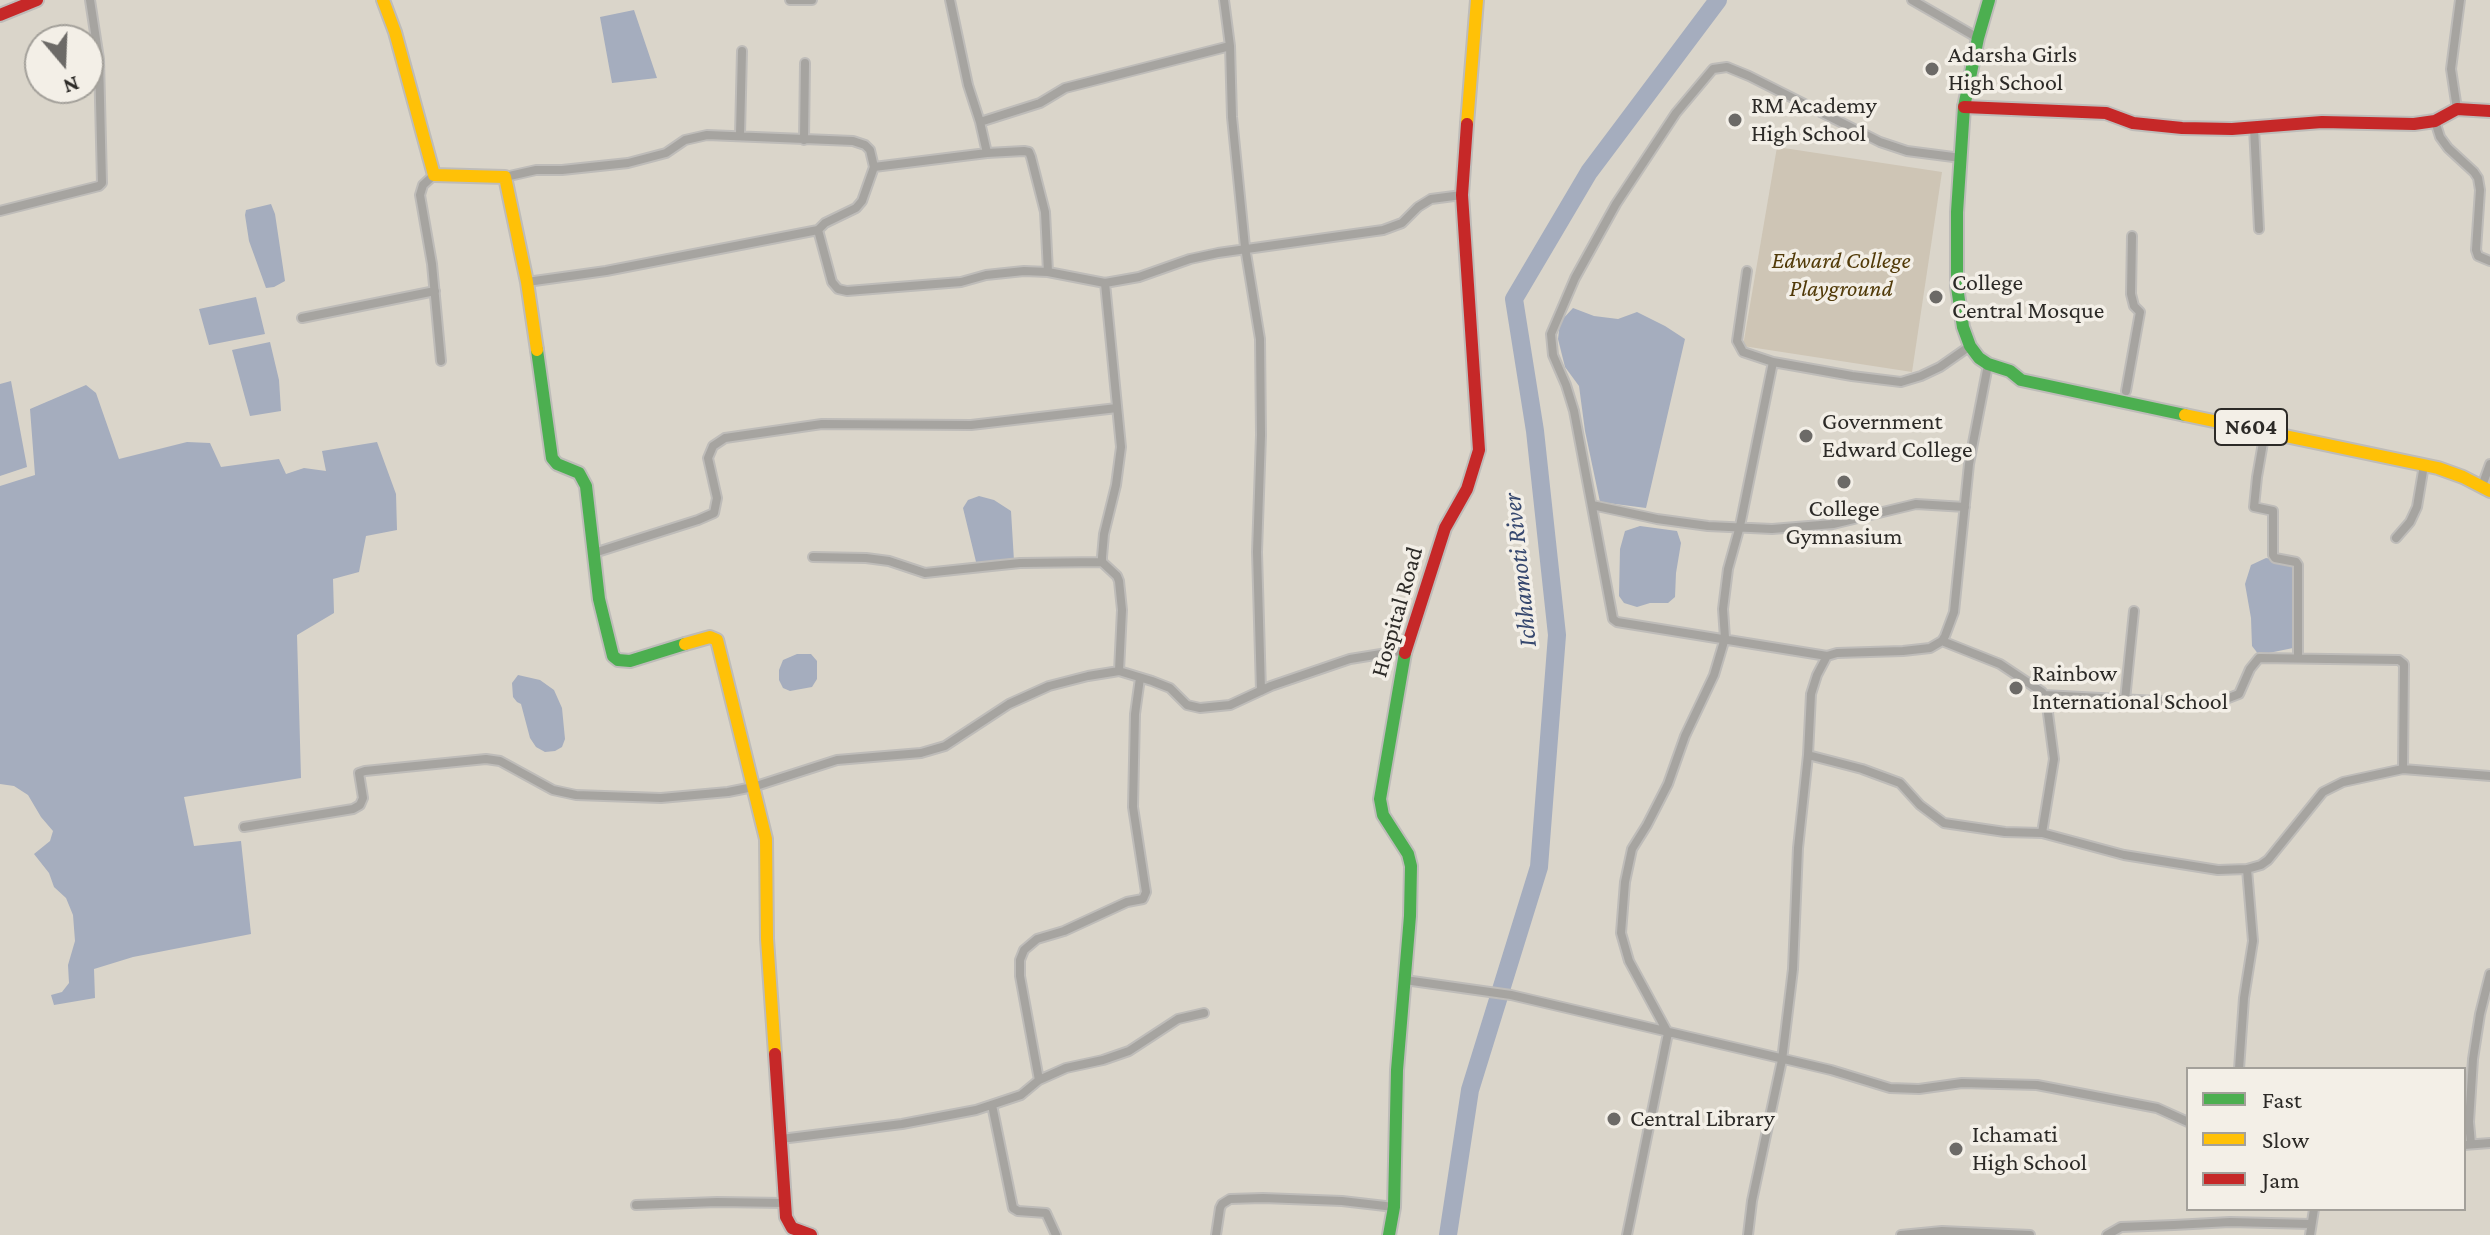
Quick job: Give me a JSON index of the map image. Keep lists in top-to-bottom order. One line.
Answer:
{"streets":{"main road":["N604","Hospital Road"]},"water":["Ichhamoti River"],"parks":["Edward College Playground"],"places":["Adarsha Girls High School","RM Academy High School","College Central Mosque","Government Edward College","College Gymnasium","Rainbow International School","Central Library","Ichamati High School"],"legend":["Fast","Slow","Jam"],"north":"bottom"}
